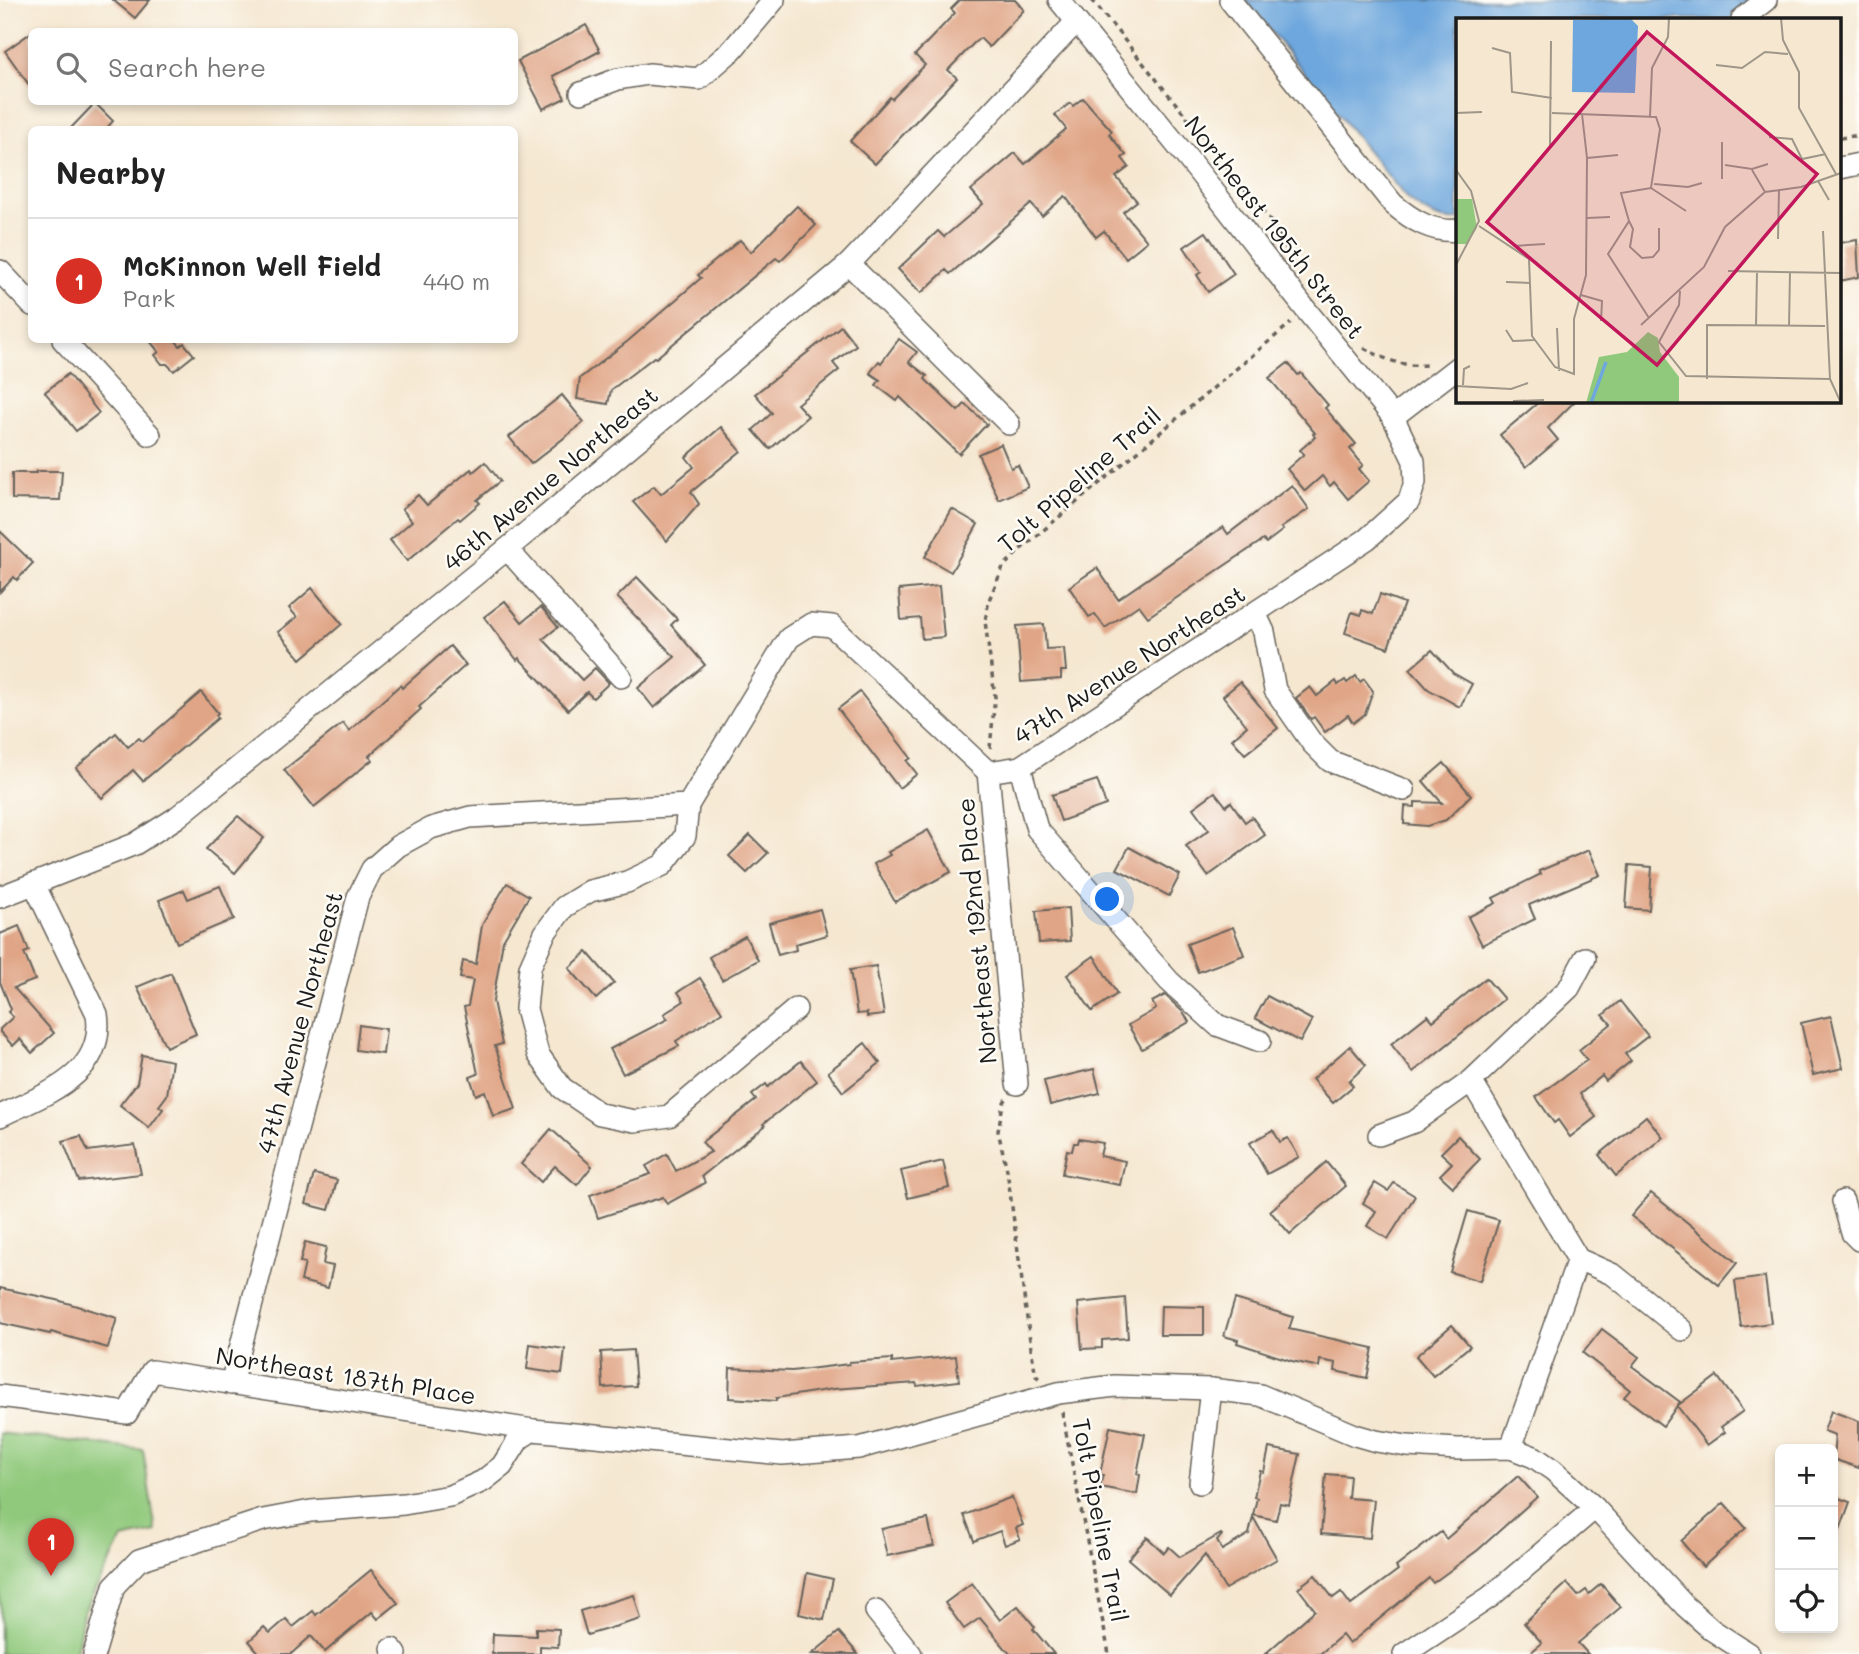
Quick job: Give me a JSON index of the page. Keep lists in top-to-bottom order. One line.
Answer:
{"streets":{"street":["Northeast 195th Street","46th Avenue Northeast","47th Avenue Northeast","Northeast 192nd Place","Northeast 187th Place"],"path":["Tolt Pipeline Trail"]},"crossings":[["Northeast 195th Street","46th Avenue Northeast"],["Northeast 195th Street","Tolt Pipeline Trail"],["Northeast 195th Street","47th Avenue Northeast"],["Tolt Pipeline Trail","47th Avenue Northeast"],["Tolt Pipeline Trail","Northeast 192nd Place"],["Tolt Pipeline Trail","Northeast 187th Place"],["47th Avenue Northeast","Northeast 192nd Place"],["47th Avenue Northeast","Northeast 187th Place"]],"page":{"search":"Search here","heading":"Nearby","list":[{"mark":"1","name":"McKinnon Well Field","note":"Park","value":"440 m"}],"map_buttons":["+","−"],"pins":"1"}}
